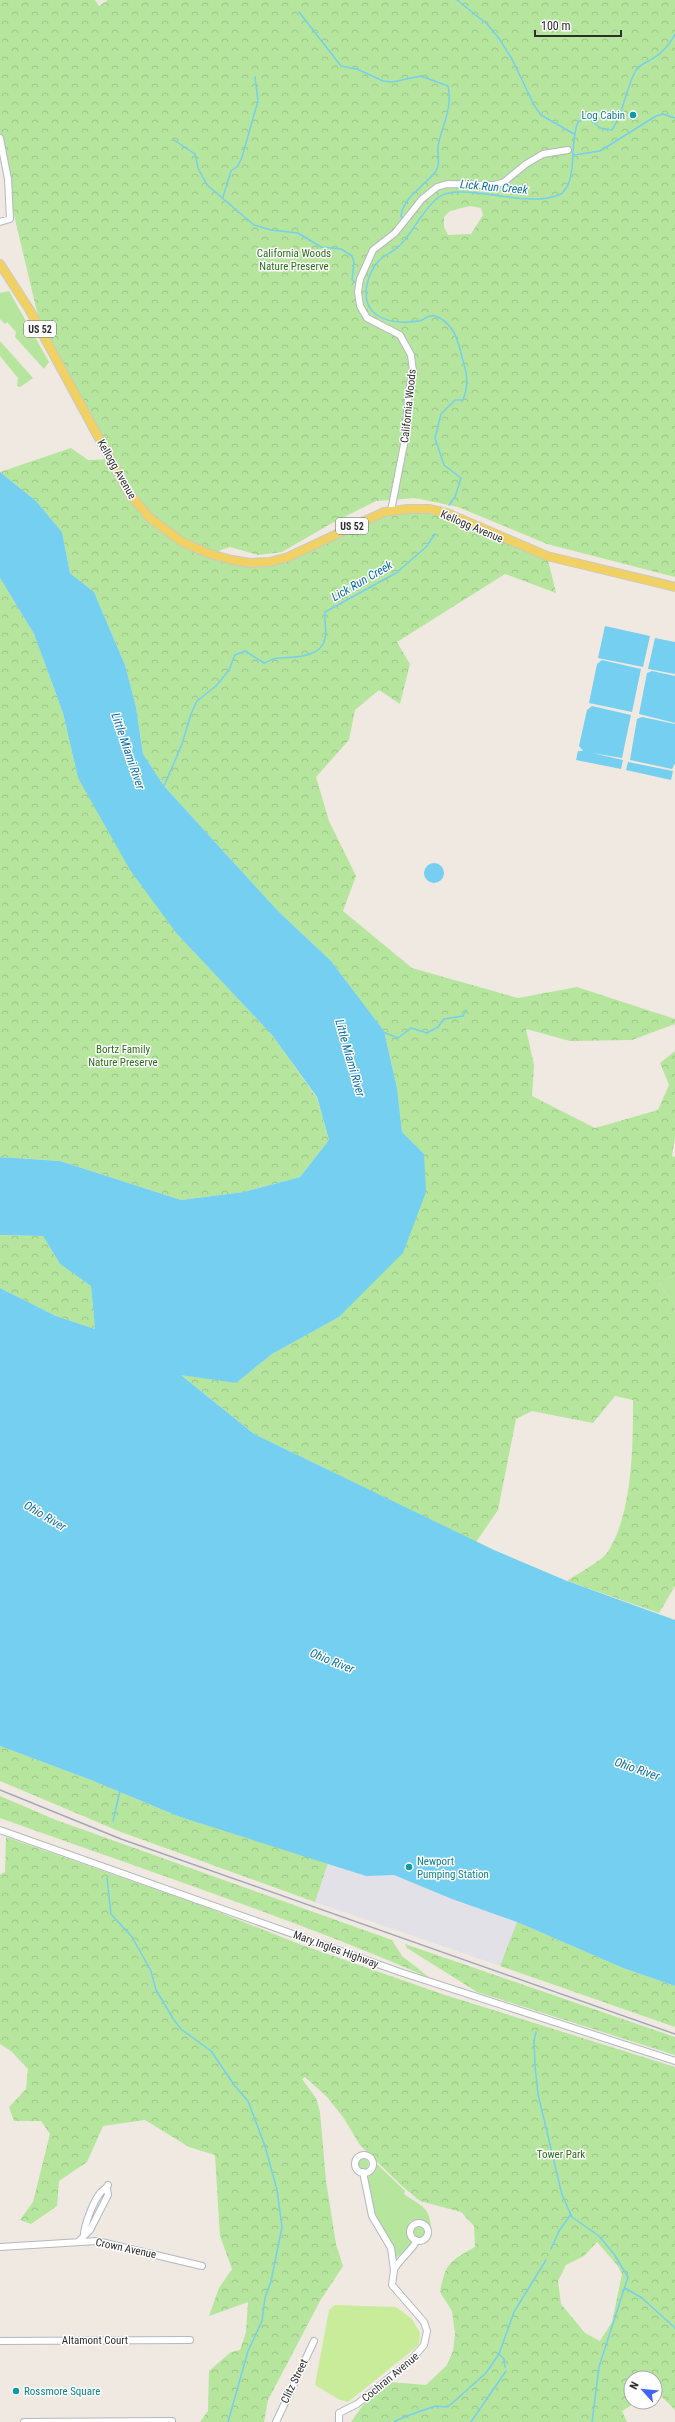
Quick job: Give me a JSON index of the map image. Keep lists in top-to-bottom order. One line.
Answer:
{"streets":{"main road":["US 52","Kellogg Avenue"],"street":["California Woods","Mary Ingles Highway","Crown Avenue","Altamont Court","Cochran Avenue","Clitz Street"]},"crossings":[["California Woods","Kellogg Avenue"]],"water":["Lick Run Creek","Little Miami River","Ohio River"],"parks":["California Woods Nature Preserve","Bortz Family Nature Preserve","Tower Park"],"places":["Log Cabin","Newport Pumping Station","Rossmore Square"],"scale_bar":"100 m","north":"top left"}
